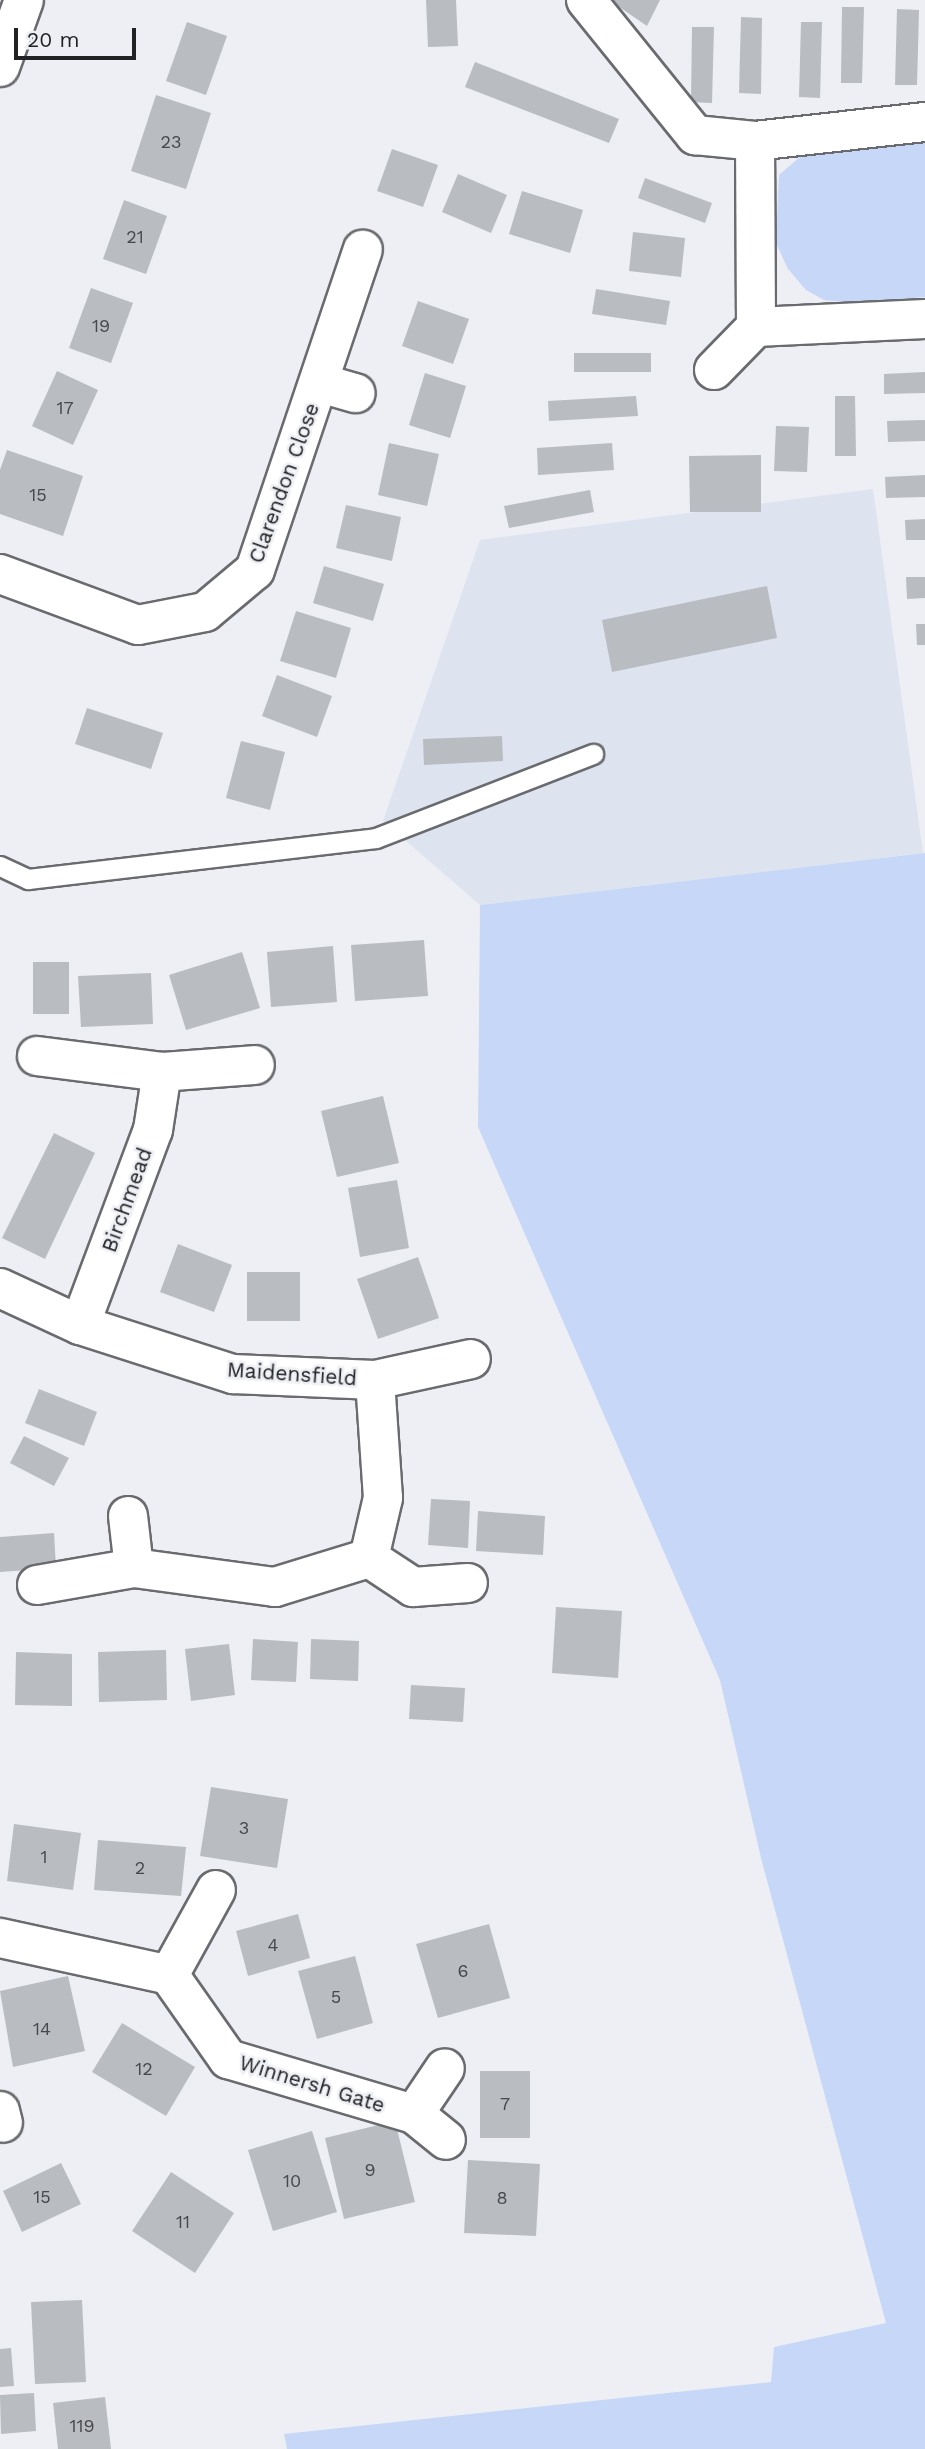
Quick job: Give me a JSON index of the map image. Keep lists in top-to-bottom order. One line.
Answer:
{"streets":{"street":["Clarendon Close","Birchmead","Maidensfield","Winnersh Gate"]},"crossings":[["Birchmead","Maidensfield"]],"house_numbers":["23","21","19","17","15","3","1","2","4","6","5","14","12","7","9","10","15","8","11","119"],"scale_bar":"20 m"}
